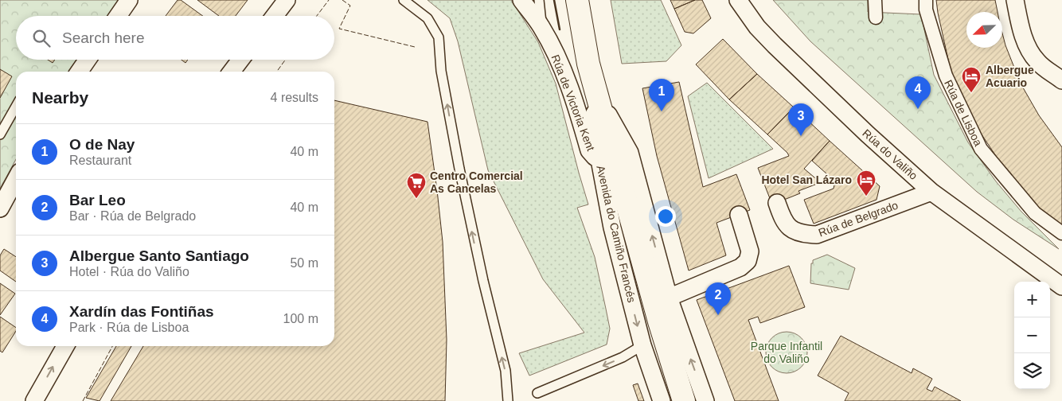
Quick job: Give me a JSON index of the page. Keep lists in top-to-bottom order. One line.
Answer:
{"streets":{"main road":["Avenida do Camiño Francés"],"street":["Rúa de Victoria Kent","Rúa de Lisboa","Rúa do Valiño","Rúa de Belgrado"]},"crossings":[["Rúa de Victoria Kent","Avenida do Camiño Francés"],["Rúa do Valiño","Rúa de Belgrado"]],"parks":["Parque Infantil do Valiño"],"places":{"hotel":["Albergue Acuario","Hotel San Lázaro"],"supermarket":["Centro Comercial As Cancelas"]},"north":"bottom left","page":{"search":"Search here","heading":["Nearby","4 results"],"pins":["4","1","3","2"],"list":[{"mark":"1","name":"O de Nay","note":"Restaurant","value":"40 m"},{"mark":"2","name":"Bar Leo","note":"Bar · Rúa de Belgrado","value":"40 m"},{"mark":"3","name":"Albergue Santo Santiago","note":"Hotel · Rúa do Valiño","value":"50 m"},{"mark":"4","name":"Xardín das Fontiñas","note":"Park · Rúa de Lisboa","value":"100 m"}],"map_buttons":["+","−"]}}
